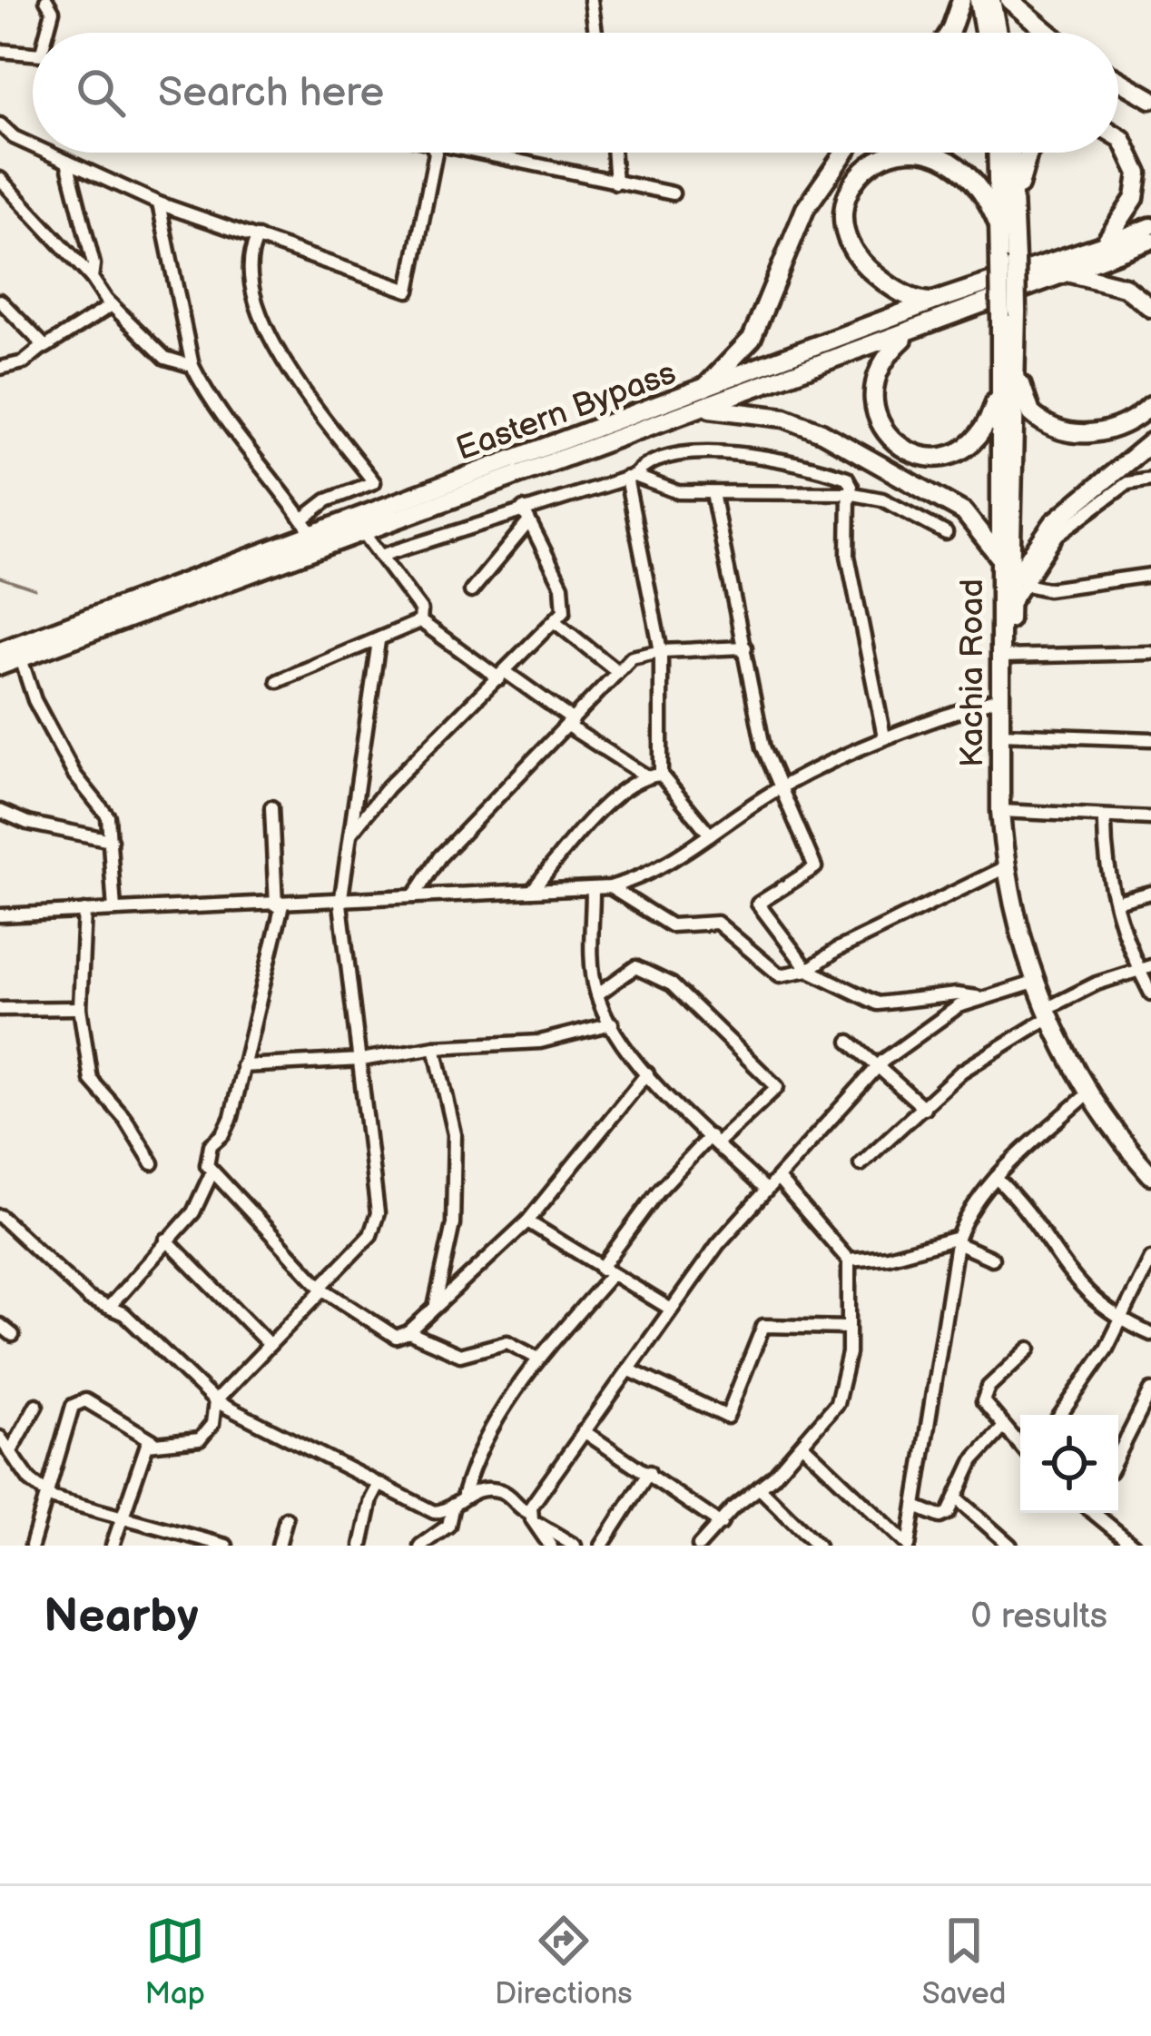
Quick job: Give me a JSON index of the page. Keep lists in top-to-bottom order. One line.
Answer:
{"streets":{"highway":["Eastern Bypass","Kachia Road"]},"page":{"search":"Search here","heading":["Nearby","0 results"],"nav":["Map","Directions","Saved"]}}
